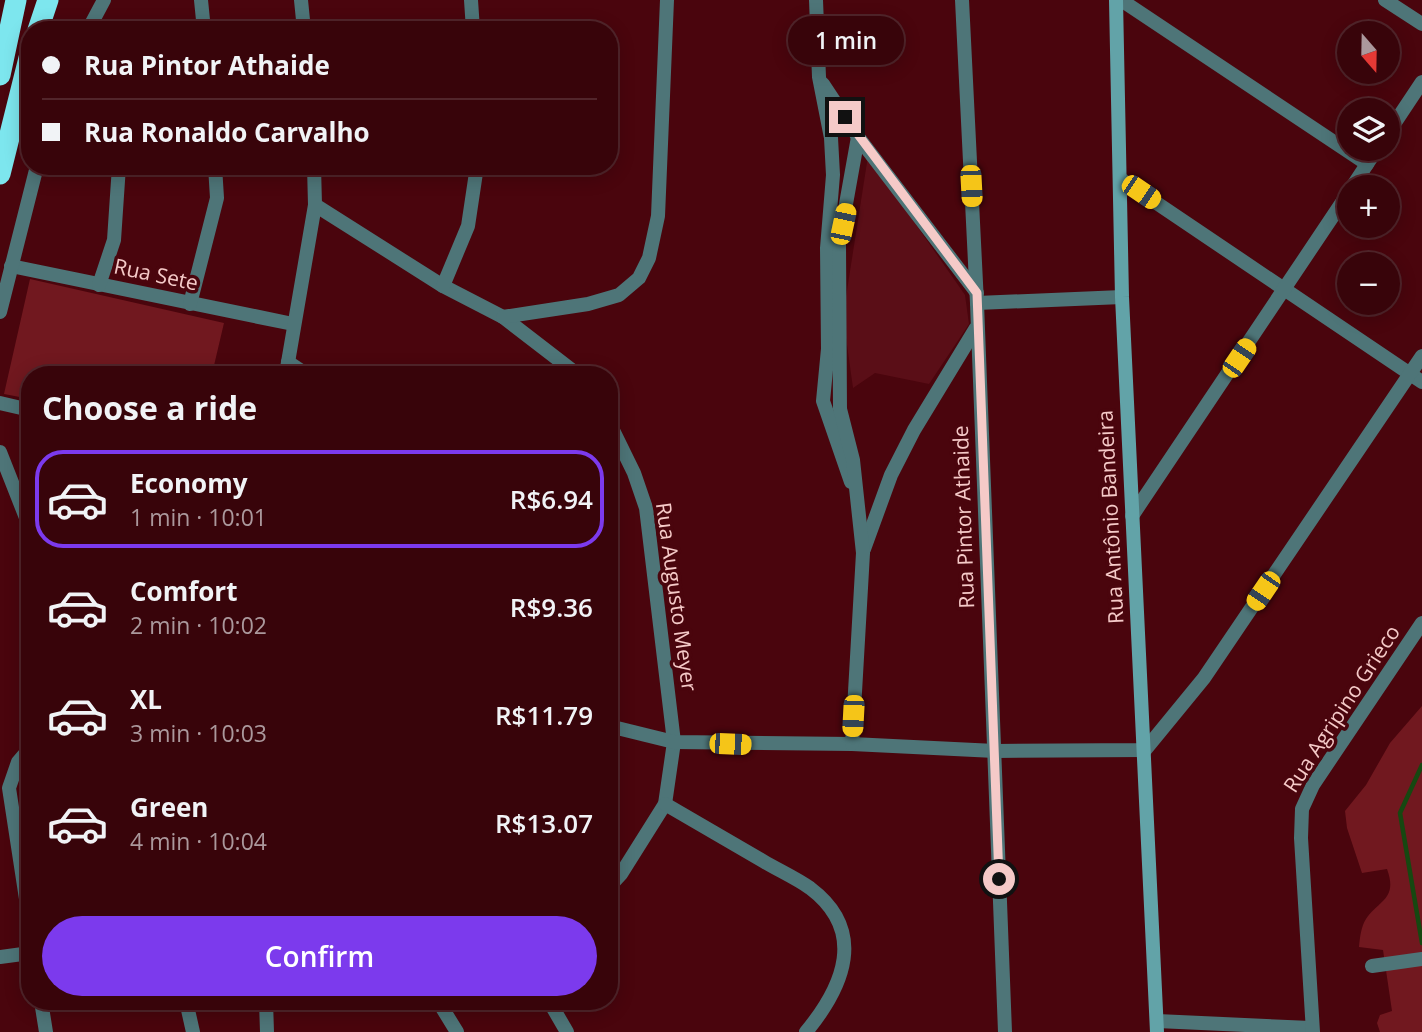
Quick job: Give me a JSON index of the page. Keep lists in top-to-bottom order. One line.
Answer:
{"streets":{"street":["Rua Sete","Rua Pintor Athaide","Rua Antônio Bandeira","Rua Augusto Meyer","Rua Agripino Grieco"]},"north":"bottom","page":{"bubble":"1 min","map_buttons":["+","−"],"banner":["Rua Pintor Athaide","Rua Ronaldo Carvalho"],"heading":"Choose a ride","list":[{"name":"Economy","note":"1 min · 10:01","value":"R$6.94"},{"name":"Comfort","note":"2 min · 10:02","value":"R$9.36"},{"name":"XL","note":"3 min · 10:03","value":"R$11.79"},{"name":"Green","note":"4 min · 10:04","value":"R$13.07"}],"buttons":"Confirm"}}
